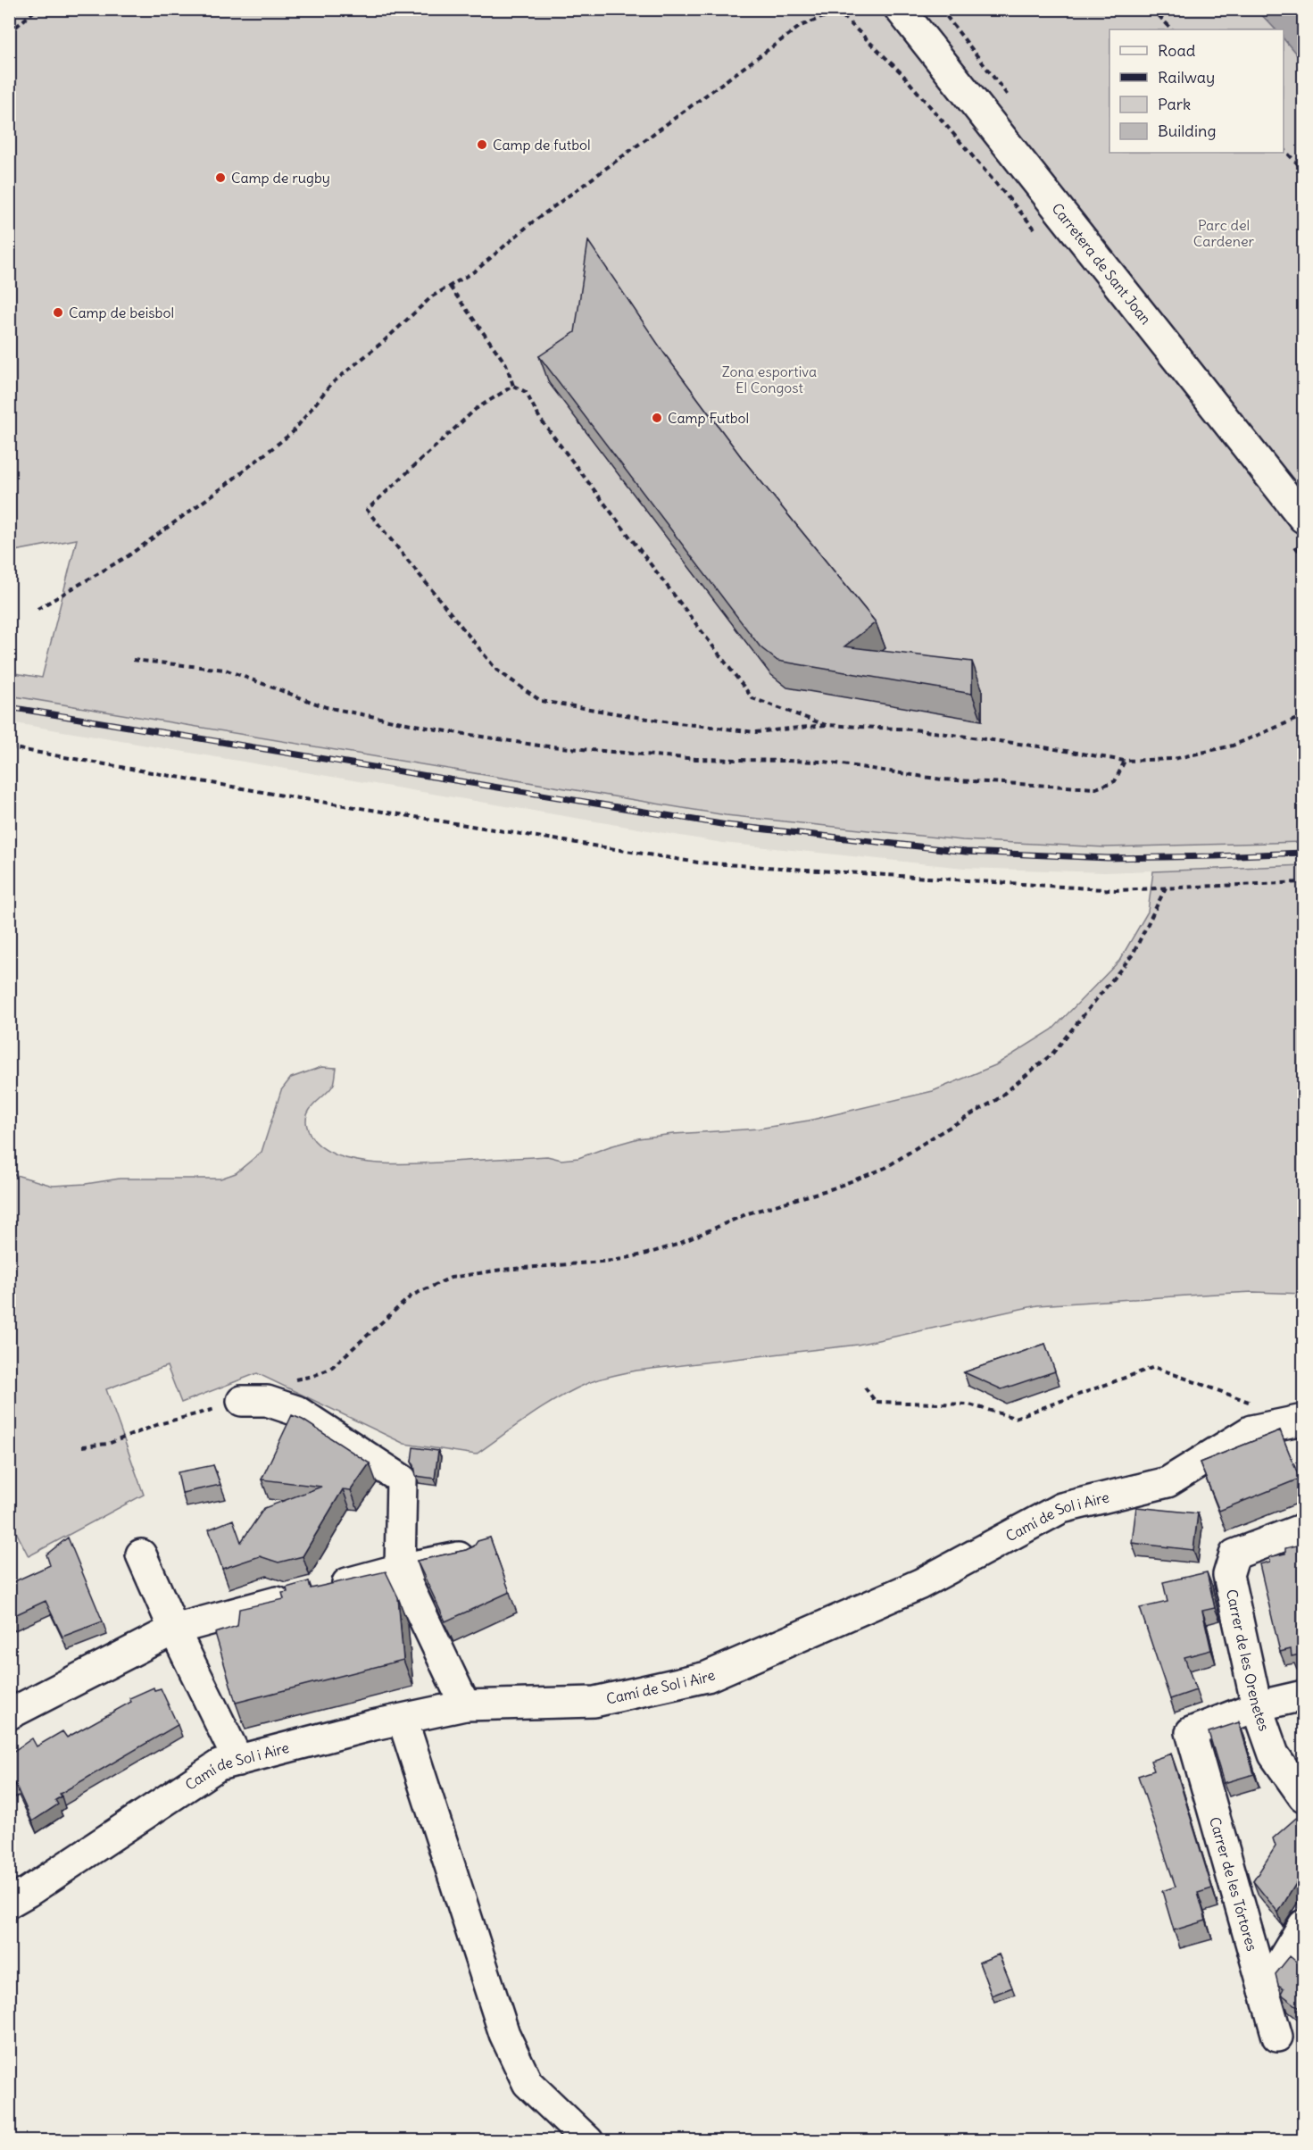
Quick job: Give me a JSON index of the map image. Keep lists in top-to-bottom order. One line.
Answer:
{"streets":{"street":["Carretera de Sant Joan","Camí de Sol i Aire","Carrer de les Orenetes","Carrer de les Tórtores"]},"crossings":[["Carrer de les Orenetes","Carrer de les Tórtores"]],"parks":["Parc del Cardener","Zona esportiva El Congost"],"places":["Camp de futbol","Camp de rugby","Camp de beisbol","Camp Futbol"],"legend":["Road","Railway","Park","Building"]}
